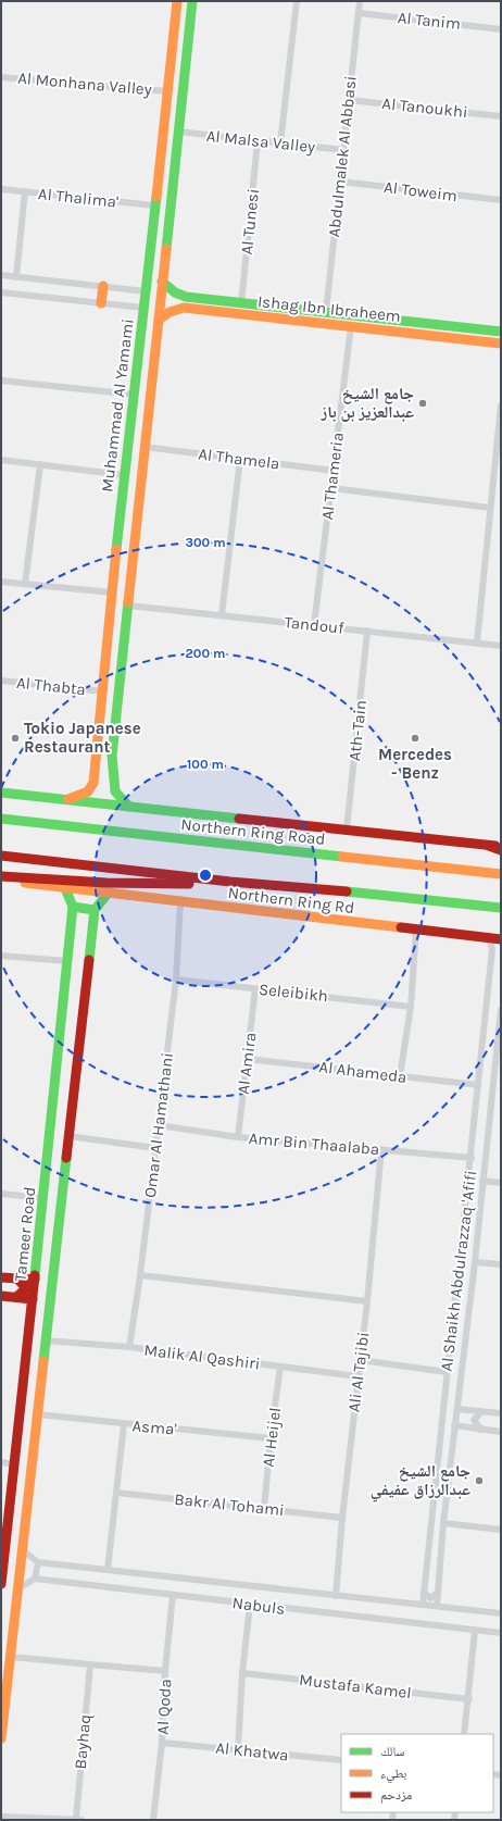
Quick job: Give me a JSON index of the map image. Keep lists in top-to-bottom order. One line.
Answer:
{"streets":{"main road":["Ishag Ibn Ibraheem","Muhammad Al Yamami","Northern Ring Road","Northern Ring Rd","Tameer Road"],"street":["Al Tanim","Al Monhana Valley","Al Tanoukhi","Al Malsa Valley","Abdulmalek Al Abbasi","Al Toweim","Al Thalima'","Al Tunesi","Al Thamela","Al Thameria","Tandouf","Al Thabta","Ath-Tain","Seleibikh","Al Amira","Al Ahameda","Omar Al Hamathani","Amr Bin Thaalaba","Al Shaikh Abdulrazzaq 'Afifi","Malik Al Qashiri","Ali Al Tajibi","Asma'","Al Heijel","Bakr Al Tohami","Nabuls","Mustafa Kamel","Al Qoda","Bayhaq","Al Khatwa"]},"crossings":[["Al Tanim","Abdulmalek Al Abbasi"],["Al Monhana Valley","Muhammad Al Yamami"],["Al Tanoukhi","Abdulmalek Al Abbasi"],["Al Malsa Valley","Abdulmalek Al Abbasi"],["Al Malsa Valley","Al Tunesi"],["Al Malsa Valley","Muhammad Al Yamami"],["Abdulmalek Al Abbasi","Al Toweim"],["Abdulmalek Al Abbasi","Ishag Ibn Ibraheem"],["Al Thalima'","Muhammad Al Yamami"],["Al Tunesi","Ishag Ibn Ibraheem"],["Ishag Ibn Ibraheem","Muhammad Al Yamami"],["Ishag Ibn Ibraheem","Al Thameria"],["Muhammad Al Yamami","Al Thamela"],["Muhammad Al Yamami","Tandouf"],["Muhammad Al Yamami","Al Thabta"],["Al Thamela","Al Thameria"],["Al Thameria","Tandouf"],["Tandouf","Ath-Tain"],["Northern Ring Rd","Omar Al Hamathani"],["Northern Ring Rd","Al Shaikh Abdulrazzaq 'Afifi"],["Seleibikh","Al Amira"],["Seleibikh","Omar Al Hamathani"],["Al Amira","Al Ahameda"],["Al Amira","Amr Bin Thaalaba"],["Al Ahameda","Al Shaikh Abdulrazzaq 'Afifi"],["Omar Al Hamathani","Amr Bin Thaalaba"],["Omar Al Hamathani","Malik Al Qashiri"],["Amr Bin Thaalaba","Al Shaikh Abdulrazzaq 'Afifi"],["Amr Bin Thaalaba","Ali Al Tajibi"],["Al Shaikh Abdulrazzaq 'Afifi","Nabuls"],["Malik Al Qashiri","Ali Al Tajibi"],["Malik Al Qashiri","Al Heijel"],["Ali Al Tajibi","Bakr Al Tohami"],["Ali Al Tajibi","Nabuls"],["Asma'","Al Heijel"],["Al Heijel","Bakr Al Tohami"],["Nabuls","Al Qoda"],["Al Qoda","Al Khatwa"]],"places":["جامع الشيخ عبدالعزيز بن باز","Tokio Japanese Restaurant","Mercedes - Benz","جامع الشيخ عبدالرزاق عفيفي"],"legend":["سالك","بطيء","مزدحم"],"rings":["300 m","200 m","100 m"]}
